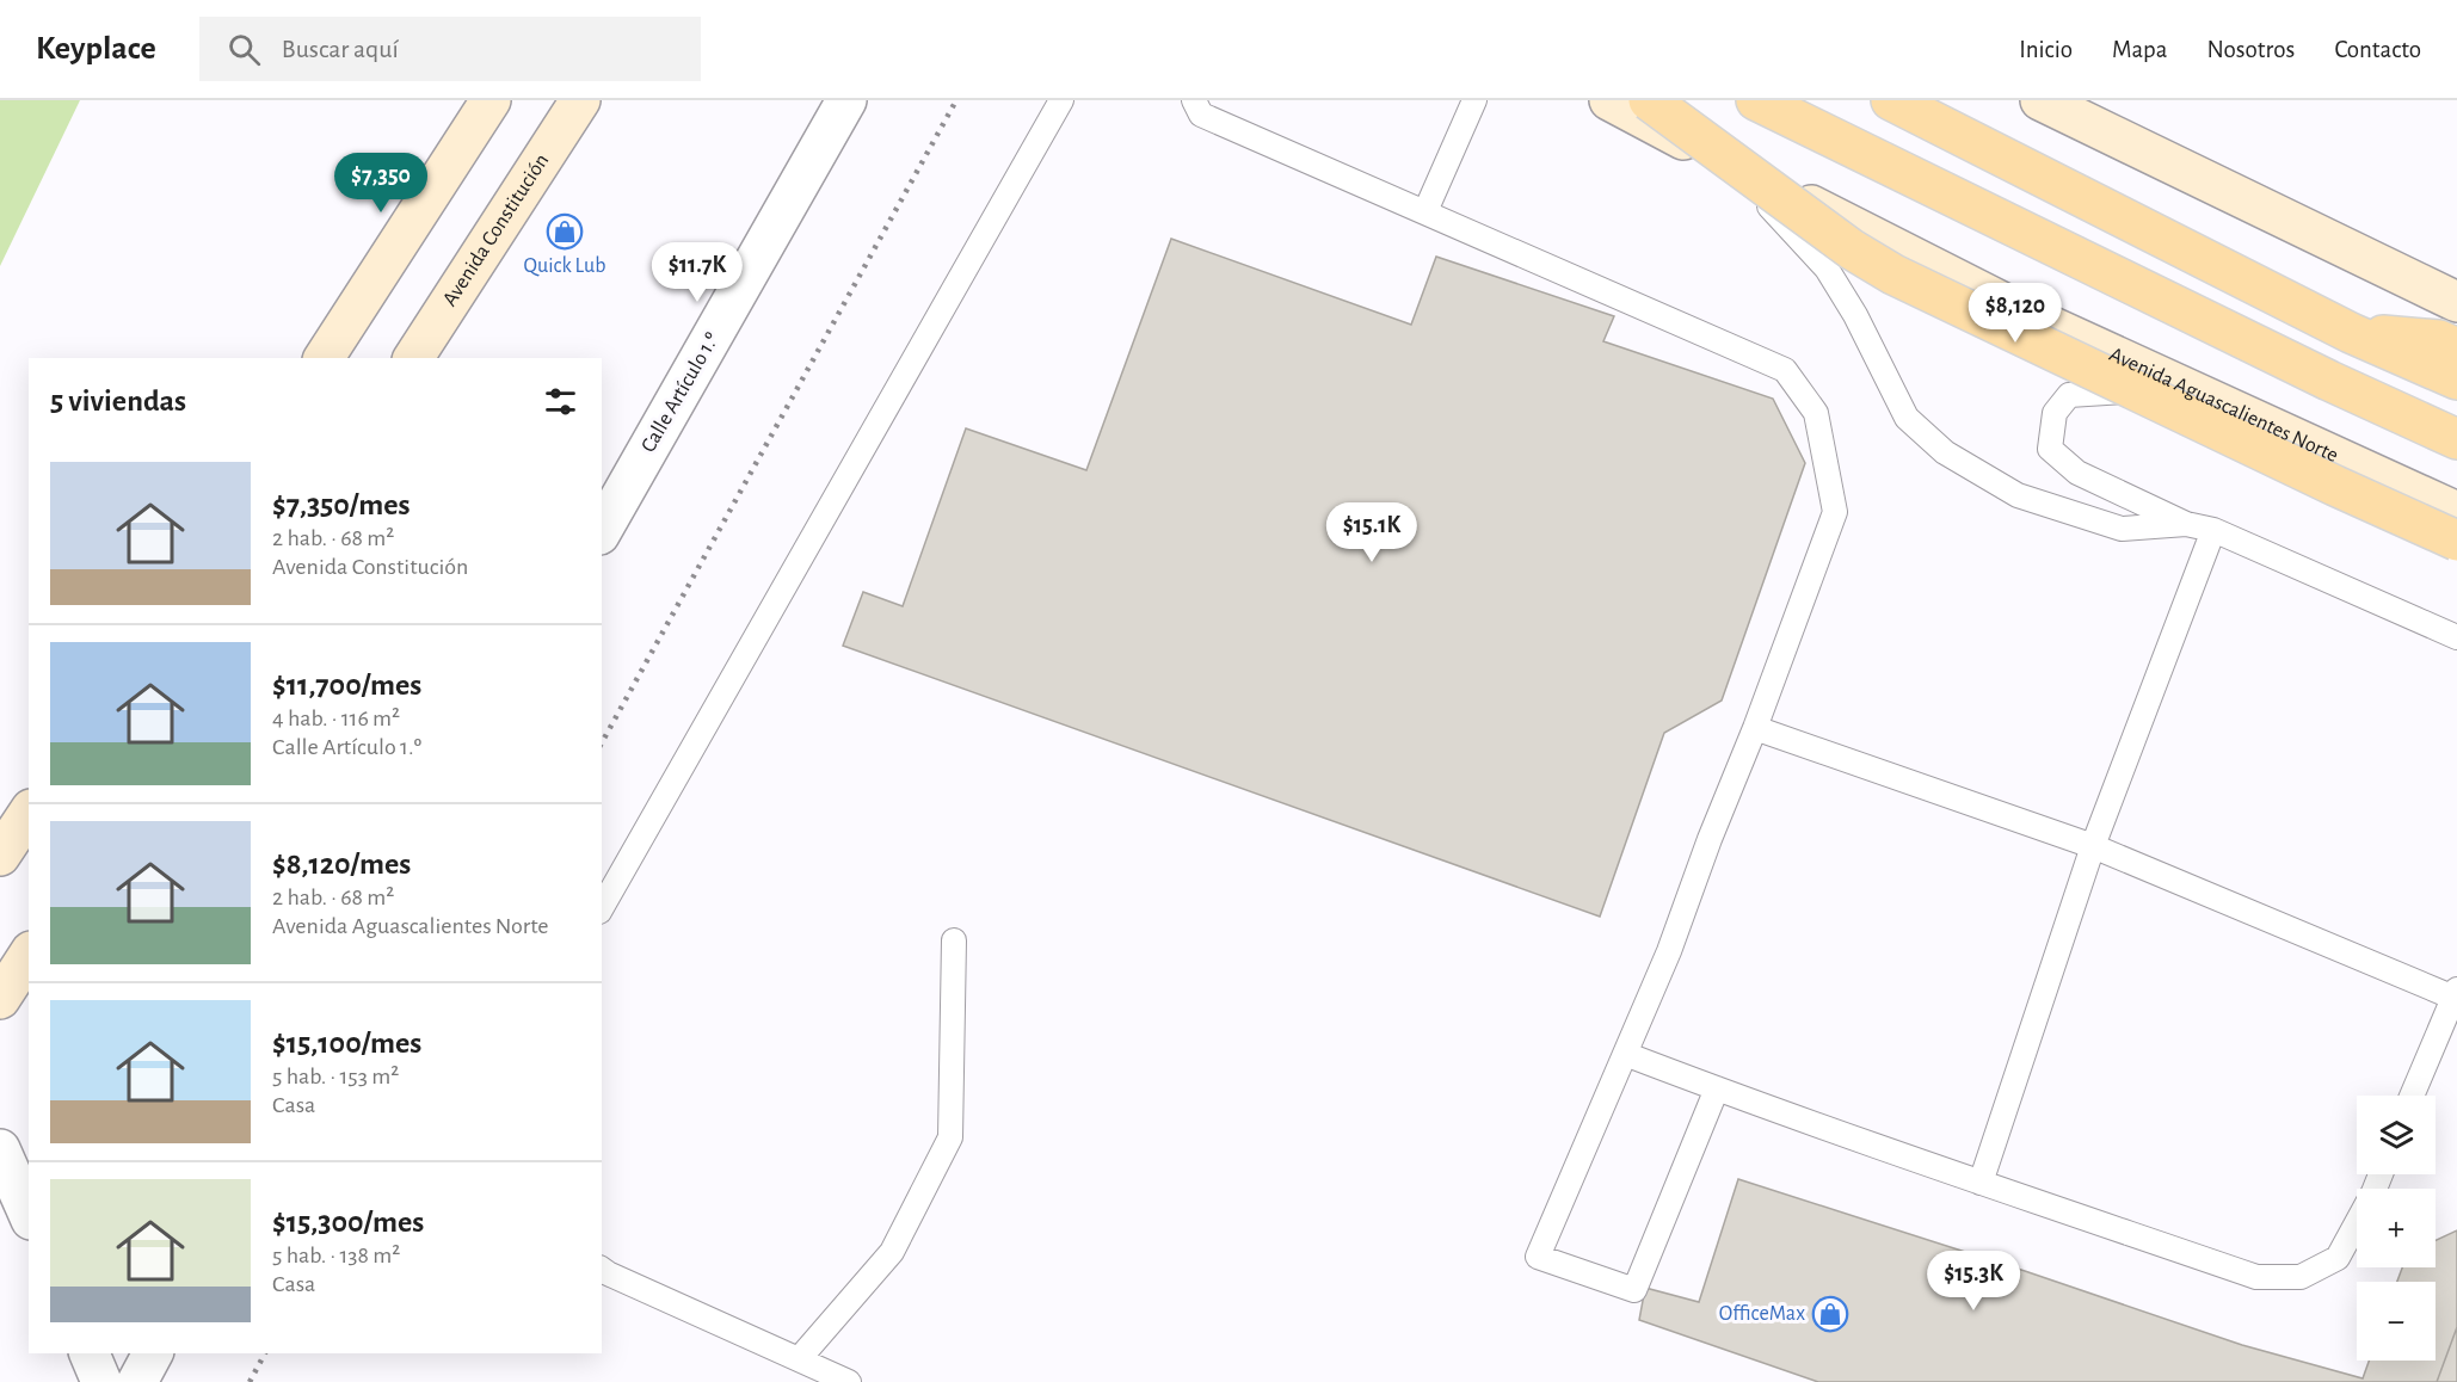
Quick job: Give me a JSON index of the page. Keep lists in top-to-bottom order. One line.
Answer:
{"streets":{"main road":["Avenida Constitución","Avenida Aguascalientes Norte"],"street":["Calle Artículo 1.º"]},"places":{"shop":["Quick Lub","OfficeMax"]},"page":{"header":"Keyplace","search":"Buscar aquí","nav":["Inicio","Mapa","Nosotros","Contacto"],"price":["$7,350","$11.7K","$8,120","$15.1K","$15.3K"],"heading":"5 viviendas","list":[{"name":"$7,350/mes","note":"2 hab. · 68 m² · Avenida Constitución"},{"name":"$11,700/mes","note":"4 hab. · 116 m² · Calle Artículo 1.º"},{"name":"$8,120/mes","note":"2 hab. · 68 m² · Avenida Aguascalientes Norte"},{"name":"$15,100/mes","note":"5 hab. · 153 m² · Casa"},{"name":"$15,300/mes","note":"5 hab. · 138 m² · Casa"}],"map_buttons":["+","−"]}}
